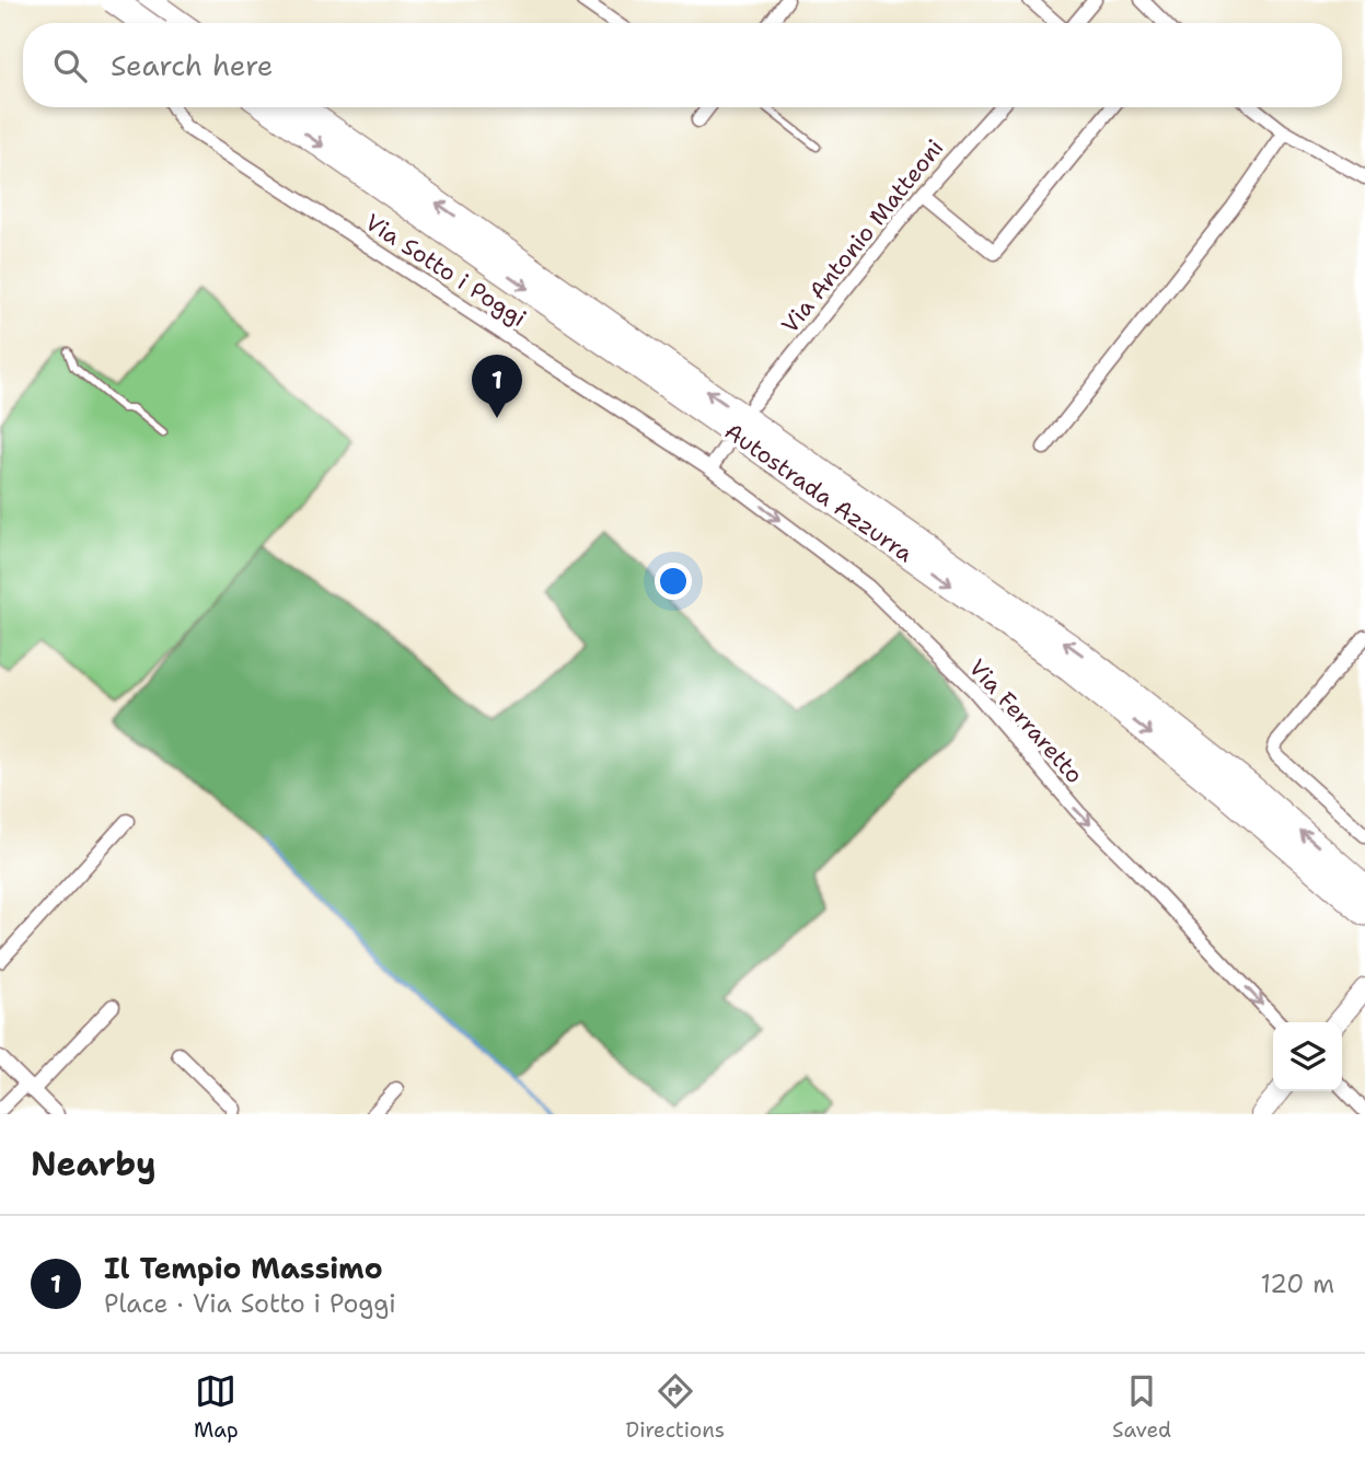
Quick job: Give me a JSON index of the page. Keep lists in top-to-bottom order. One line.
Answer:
{"streets":{"highway":["Autostrada Azzurra"],"street":["Via Antonio Matteoni","Via Sotto i Poggi","Via Ferraretto"]},"crossings":[["Via Sotto i Poggi","Via Ferraretto"]],"one_way":["Via Ferraretto"],"page":{"search":"Search here","pins":"1","heading":"Nearby","list":[{"mark":"1","name":"Il Tempio Massimo","note":"Place · Via Sotto i Poggi","value":"120 m"}],"nav":["Map","Directions","Saved"]}}
